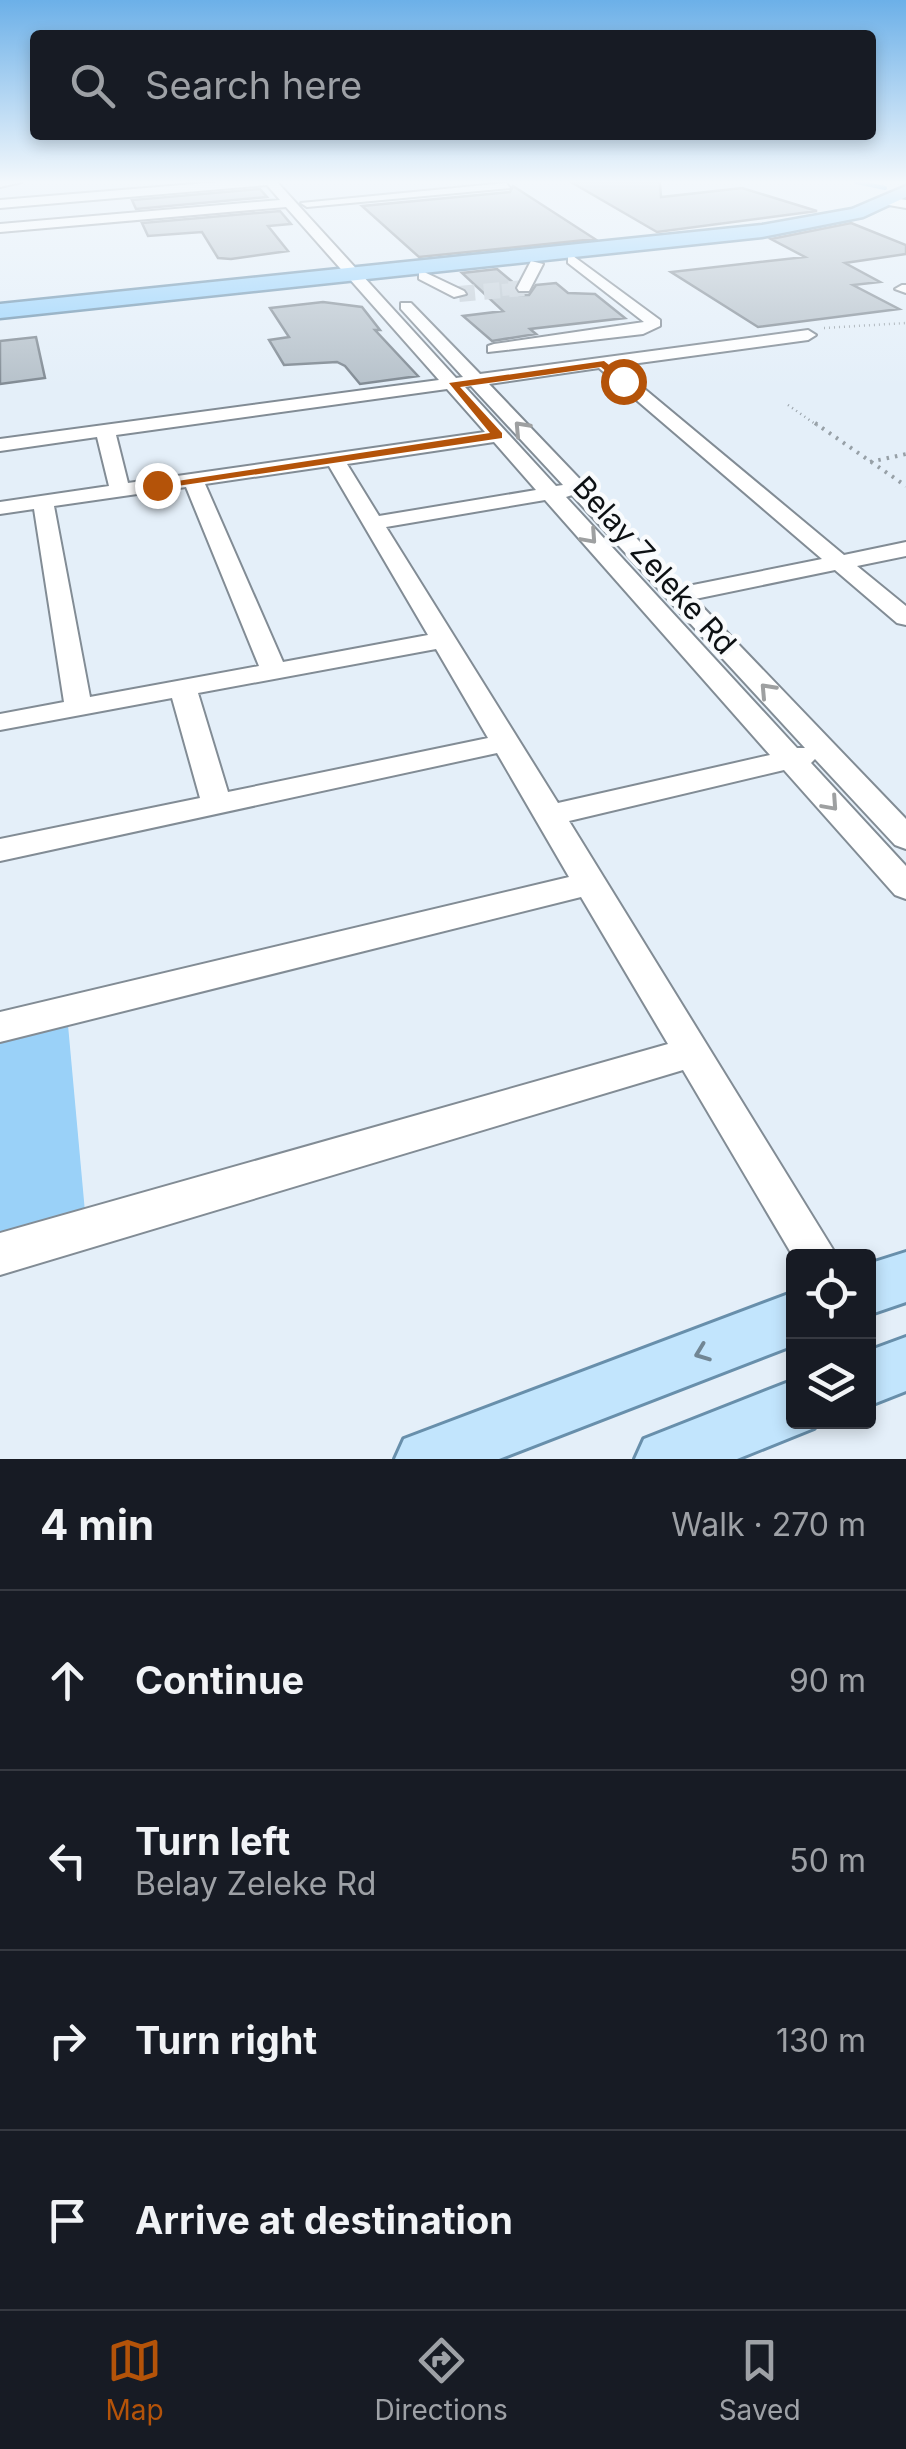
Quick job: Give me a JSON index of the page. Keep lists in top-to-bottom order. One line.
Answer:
{"streets":{"street":["Belay Zeleke Rd"]},"page":{"search":"Search here","heading":["4 min","Walk · 270 m"],"list":[["Continue","90 m"],["Turn left","Belay Zeleke Rd","50 m"],["Turn right","130 m"],"Arrive at destination"],"nav":["Map","Directions","Saved"]}}
